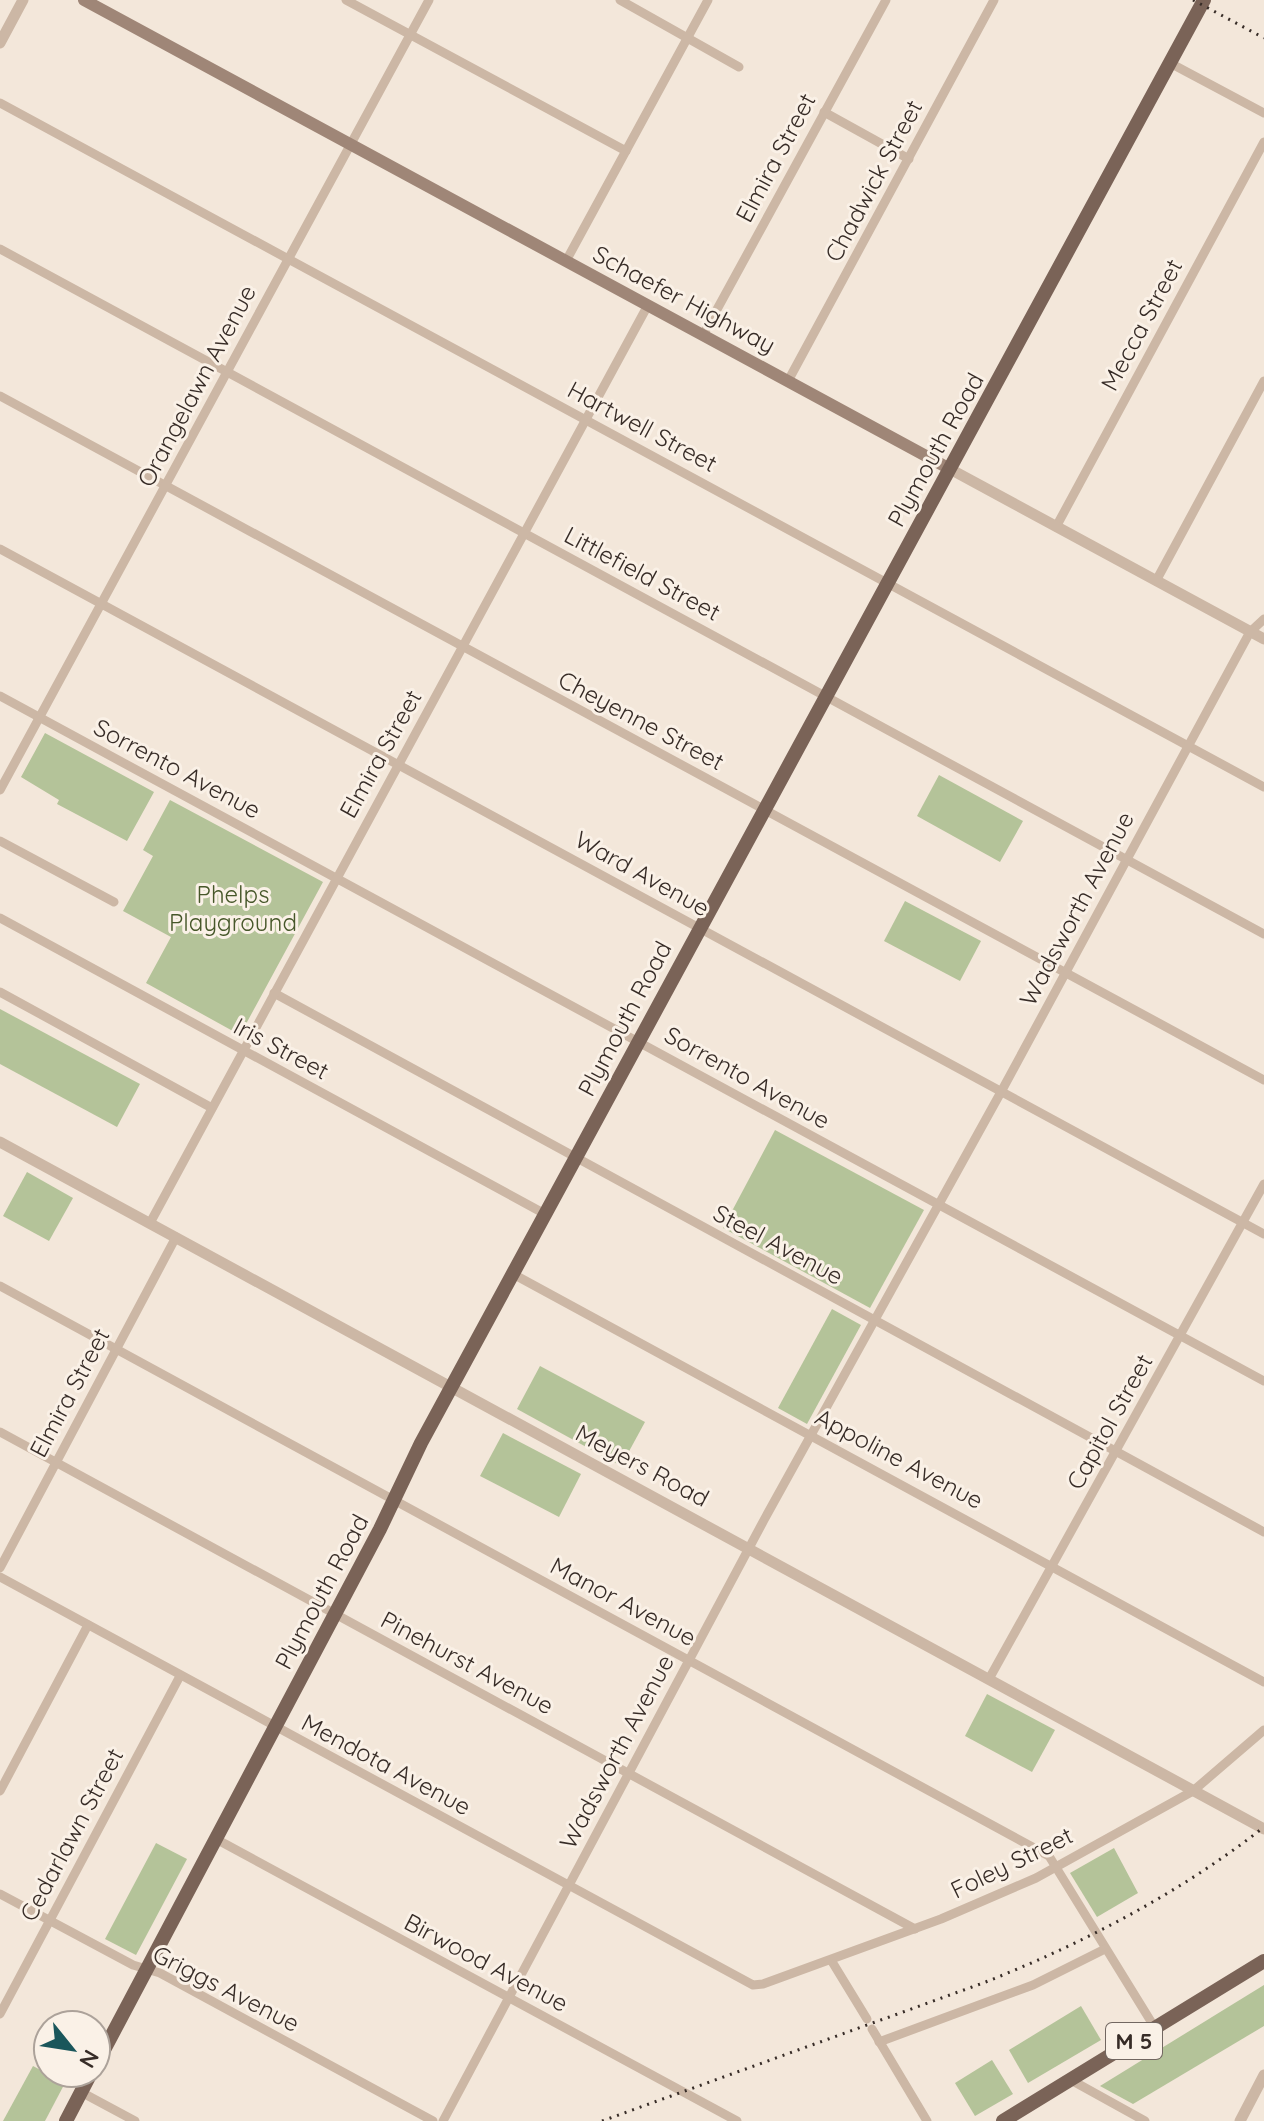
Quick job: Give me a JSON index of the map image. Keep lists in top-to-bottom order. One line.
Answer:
{"streets":{"main road":["Schaefer Highway","Plymouth Road","M 5"],"street":["Elmira Street","Chadwick Street","Mecca Street","Orangelawn Avenue","Hartwell Street","Littlefield Street","Cheyenne Street","Sorrento Avenue","Ward Avenue","Wadsworth Avenue","Iris Street","Steel Avenue","Capitol Street","Appoline Avenue","Meyers Road","Manor Avenue","Pinehurst Avenue","Mendota Avenue","Cedarlawn Street","Foley Street","Birwood Avenue","Griggs Avenue"]},"crossings":[["Elmira Street","Schaefer Highway"],["Elmira Street","Hartwell Street"],["Elmira Street","Littlefield Street"],["Elmira Street","Cheyenne Street"],["Elmira Street","Sorrento Avenue"],["Elmira Street","Ward Avenue"],["Elmira Street","Iris Street"],["Elmira Street","Steel Avenue"],["Elmira Street","Meyers Road"],["Elmira Street","Manor Avenue"],["Elmira Street","Pinehurst Avenue"],["Chadwick Street","Schaefer Highway"],["Schaefer Highway","Mecca Street"],["Schaefer Highway","Orangelawn Avenue"],["Schaefer Highway","Plymouth Road"],["Schaefer Highway","Wadsworth Avenue"],["Orangelawn Avenue","Hartwell Street"],["Orangelawn Avenue","Littlefield Street"],["Orangelawn Avenue","Cheyenne Street"],["Orangelawn Avenue","Sorrento Avenue"],["Orangelawn Avenue","Ward Avenue"],["Hartwell Street","Plymouth Road"],["Hartwell Street","Wadsworth Avenue"],["Plymouth Road","Littlefield Street"],["Plymouth Road","Cheyenne Street"],["Plymouth Road","Sorrento Avenue"],["Plymouth Road","Ward Avenue"],["Plymouth Road","Iris Street"],["Plymouth Road","Steel Avenue"],["Plymouth Road","Appoline Avenue"],["Plymouth Road","Meyers Road"],["Plymouth Road","Manor Avenue"],["Plymouth Road","Pinehurst Avenue"],["Plymouth Road","Mendota Avenue"],["Plymouth Road","Birwood Avenue"],["Plymouth Road","Griggs Avenue"],["Littlefield Street","Wadsworth Avenue"],["Cheyenne Street","Wadsworth Avenue"],["Sorrento Avenue","Wadsworth Avenue"],["Sorrento Avenue","Capitol Street"],["Ward Avenue","Wadsworth Avenue"],["Ward Avenue","Capitol Street"],["Wadsworth Avenue","Steel Avenue"],["Wadsworth Avenue","Appoline Avenue"],["Wadsworth Avenue","Meyers Road"],["Wadsworth Avenue","Manor Avenue"],["Wadsworth Avenue","Pinehurst Avenue"],["Wadsworth Avenue","Mendota Avenue"],["Wadsworth Avenue","Birwood Avenue"],["Steel Avenue","Capitol Street"],["Capitol Street","Appoline Avenue"],["Capitol Street","Meyers Road"],["Meyers Road","Foley Street"],["Manor Avenue","Foley Street"],["Manor Avenue","M 5"],["Pinehurst Avenue","Foley Street"],["Mendota Avenue","Cedarlawn Street"],["Mendota Avenue","Foley Street"],["Cedarlawn Street","Griggs Avenue"]],"parks":["Phelps Playground"],"north":"bottom right"}
